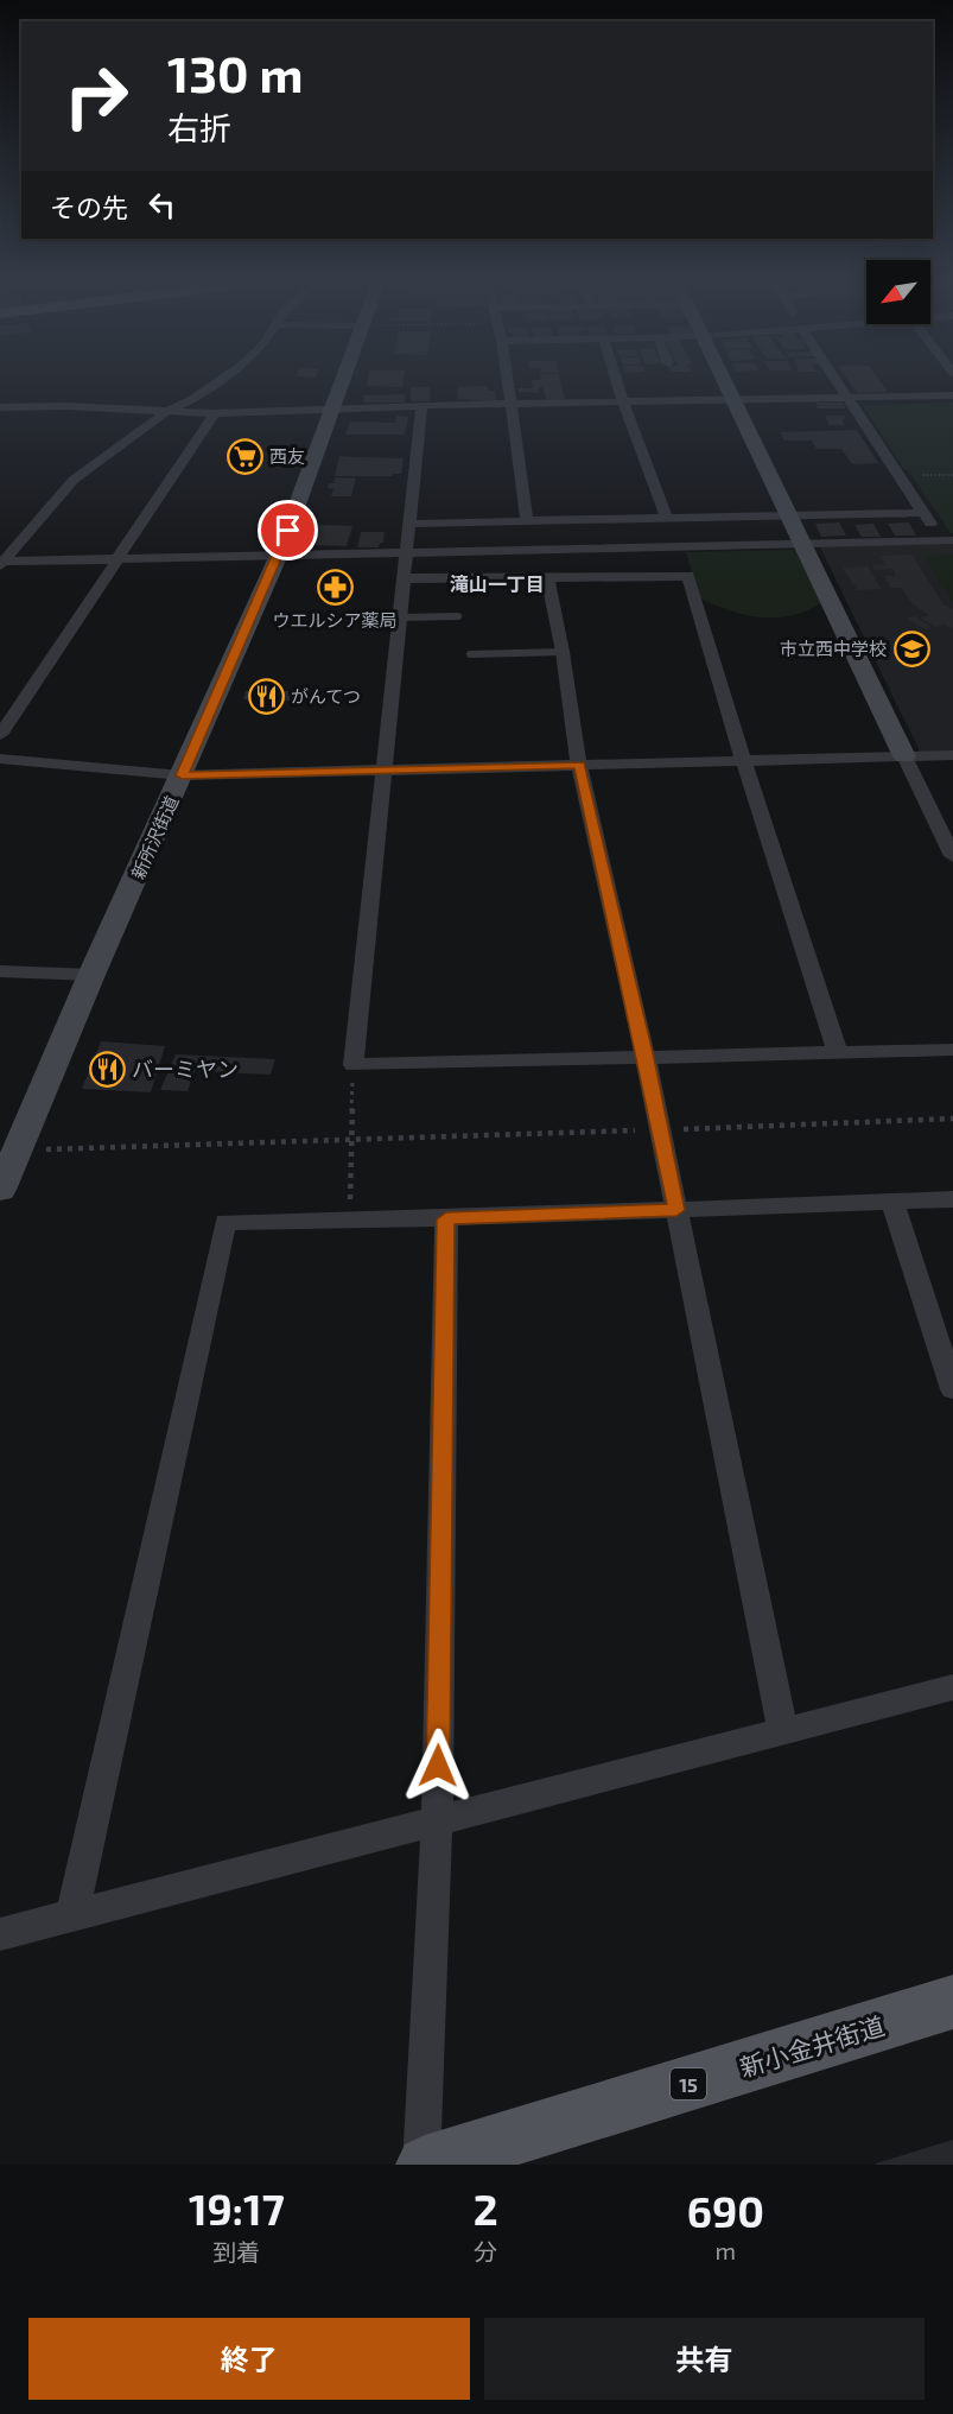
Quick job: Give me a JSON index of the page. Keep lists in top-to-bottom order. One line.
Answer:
{"streets":{"main road":["新小金井街道","15"],"street":["新所沢街道"]},"districts":["滝山一丁目"],"places":{"supermarket":["西友"],"pharmacy":["ウエルシア薬局"],"school or university":["市立西中学校"],"restaurant":["がんてつ","バーミヤン"]},"north":"bottom left","page":{"turn":["130 m","右折"],"then":"その先","eta":["19:17","到着","2","分","690","m"],"buttons":["終了","共有"]}}
